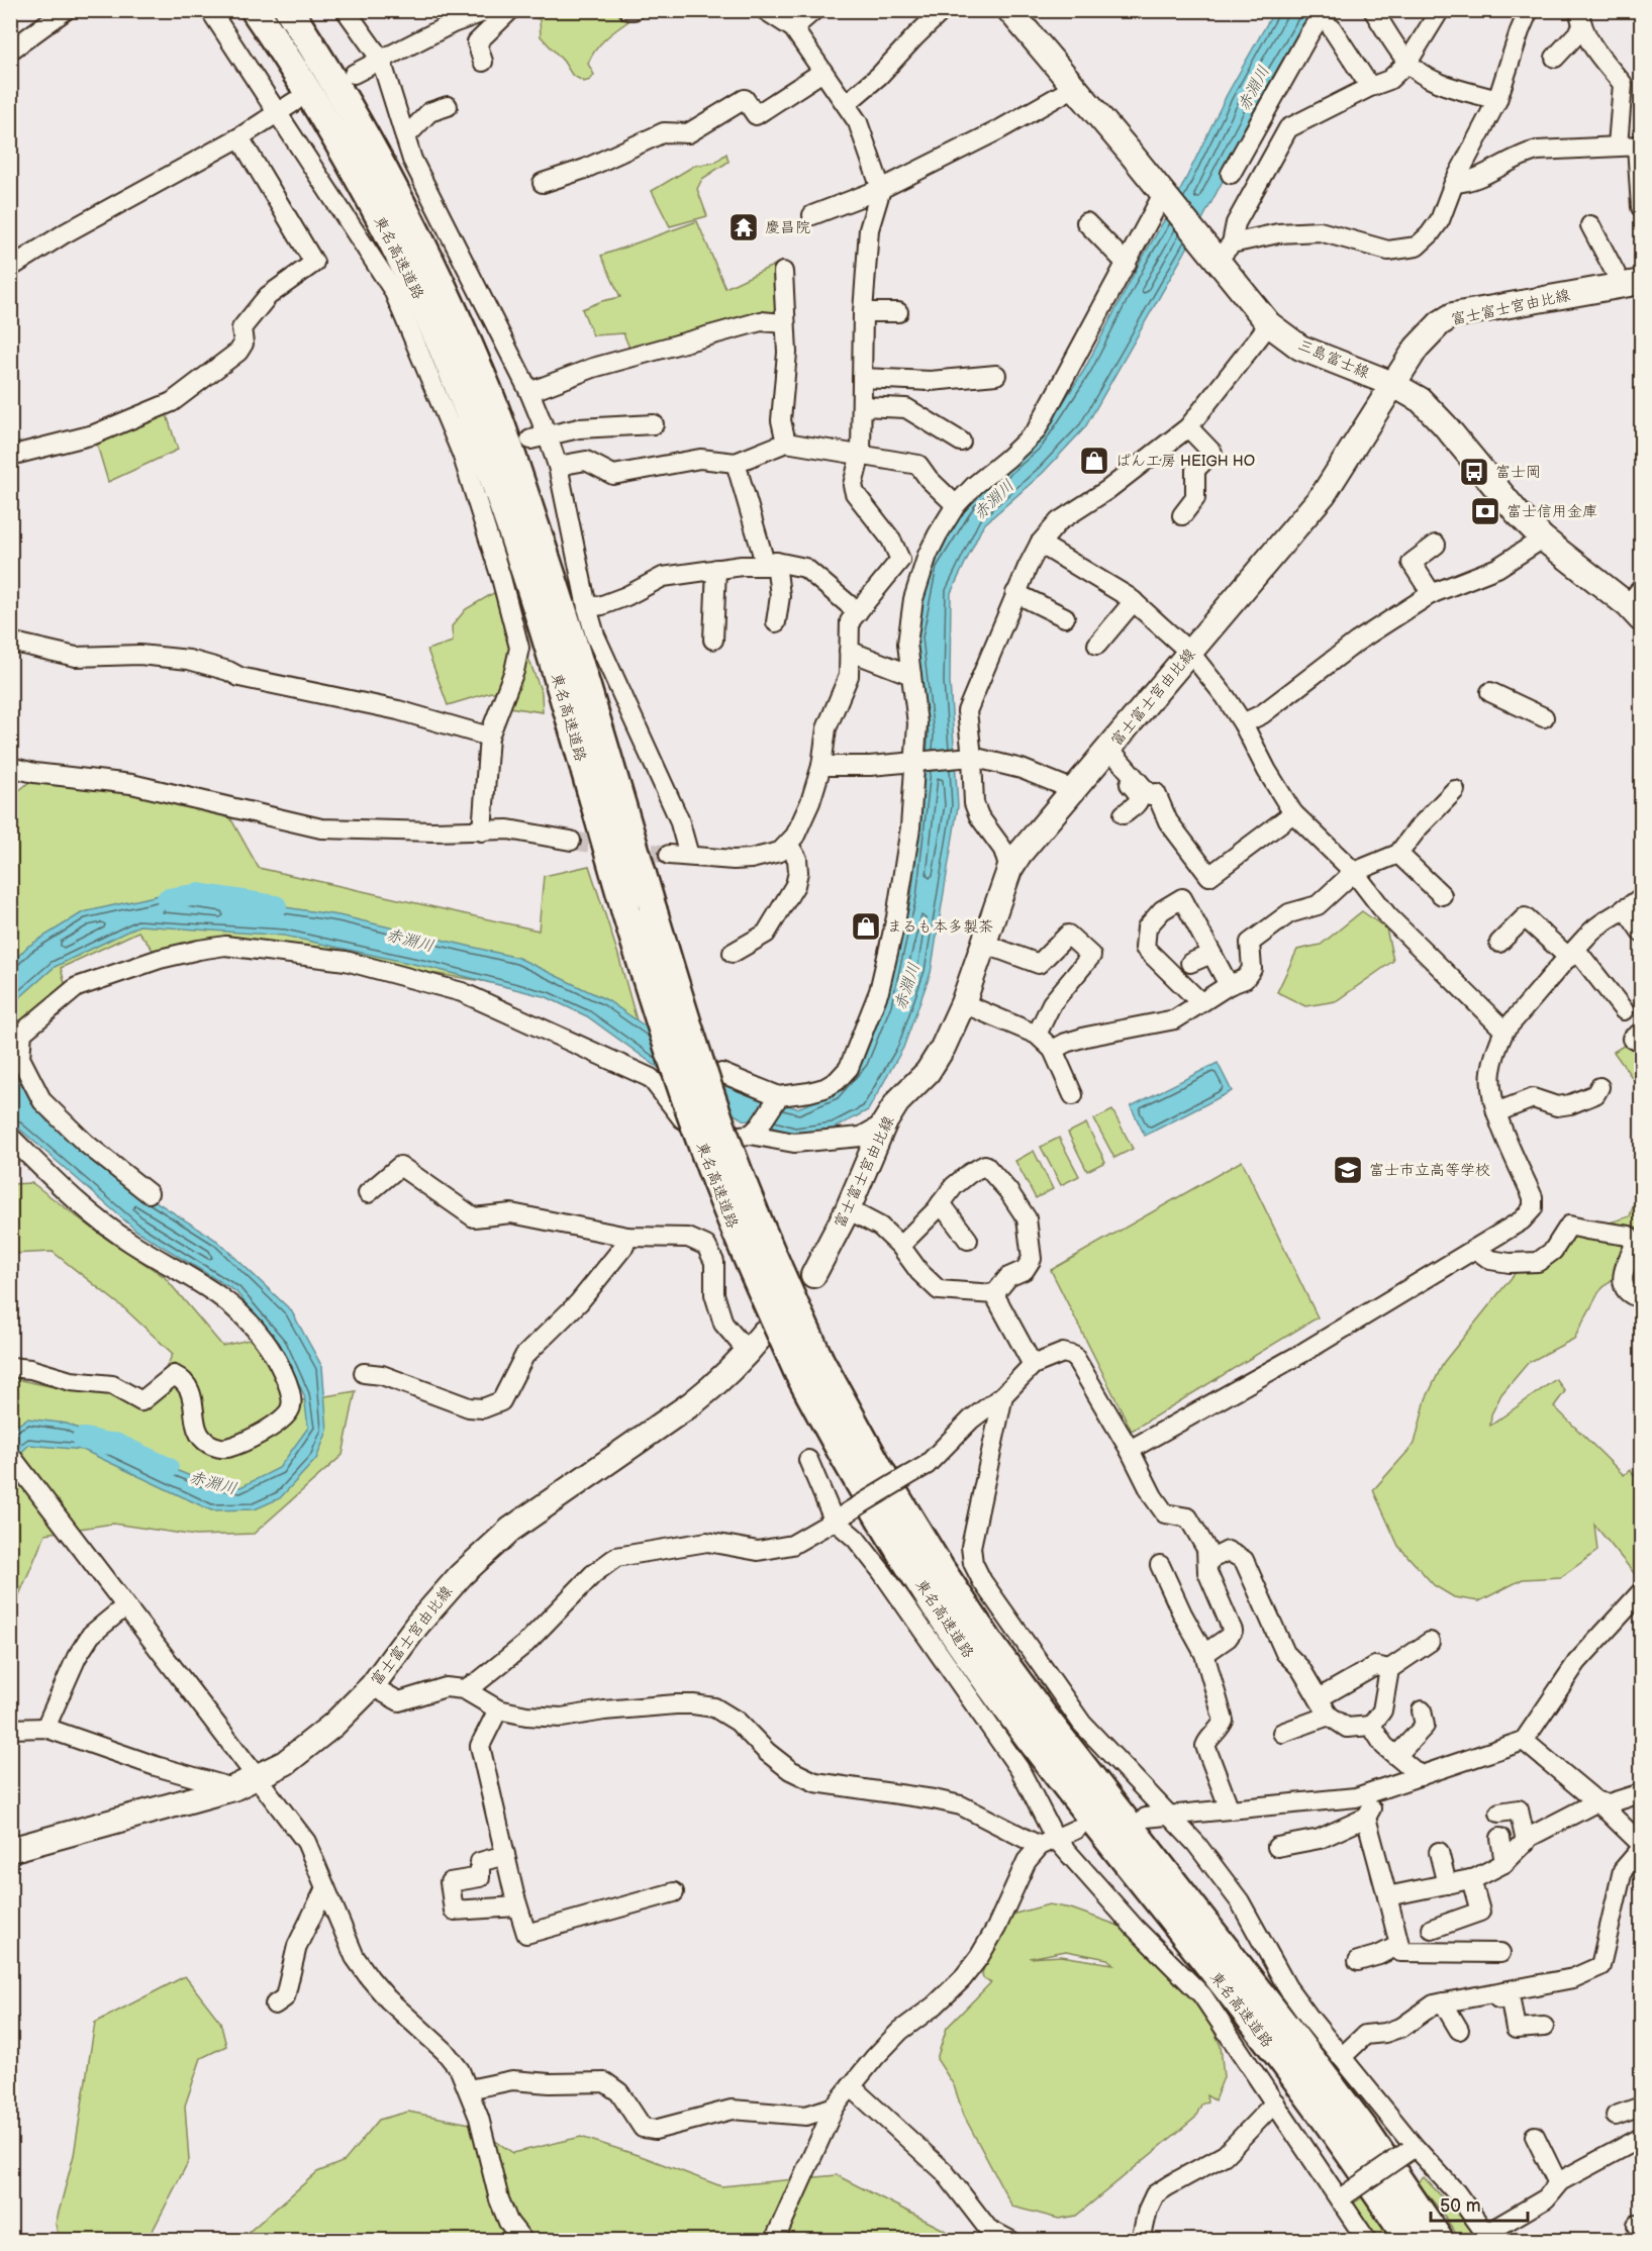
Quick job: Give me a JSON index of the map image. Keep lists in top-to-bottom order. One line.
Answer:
{"streets":{"highway":["東名高速道路"],"main road":["富士富士宮由比線","三島富士線"]},"crossings":[["富士富士宮由比線","三島富士線"]],"water":["赤淵川"],"places":{"temple":["慶昌院"],"shop":["ぱん工房 HEIGH HO","まるも本多製茶"],"bus stop":["富士岡"],"bank":["富士信用金庫"],"school or university":["富士市立高等学校"]},"scale_bar":"50 m"}
